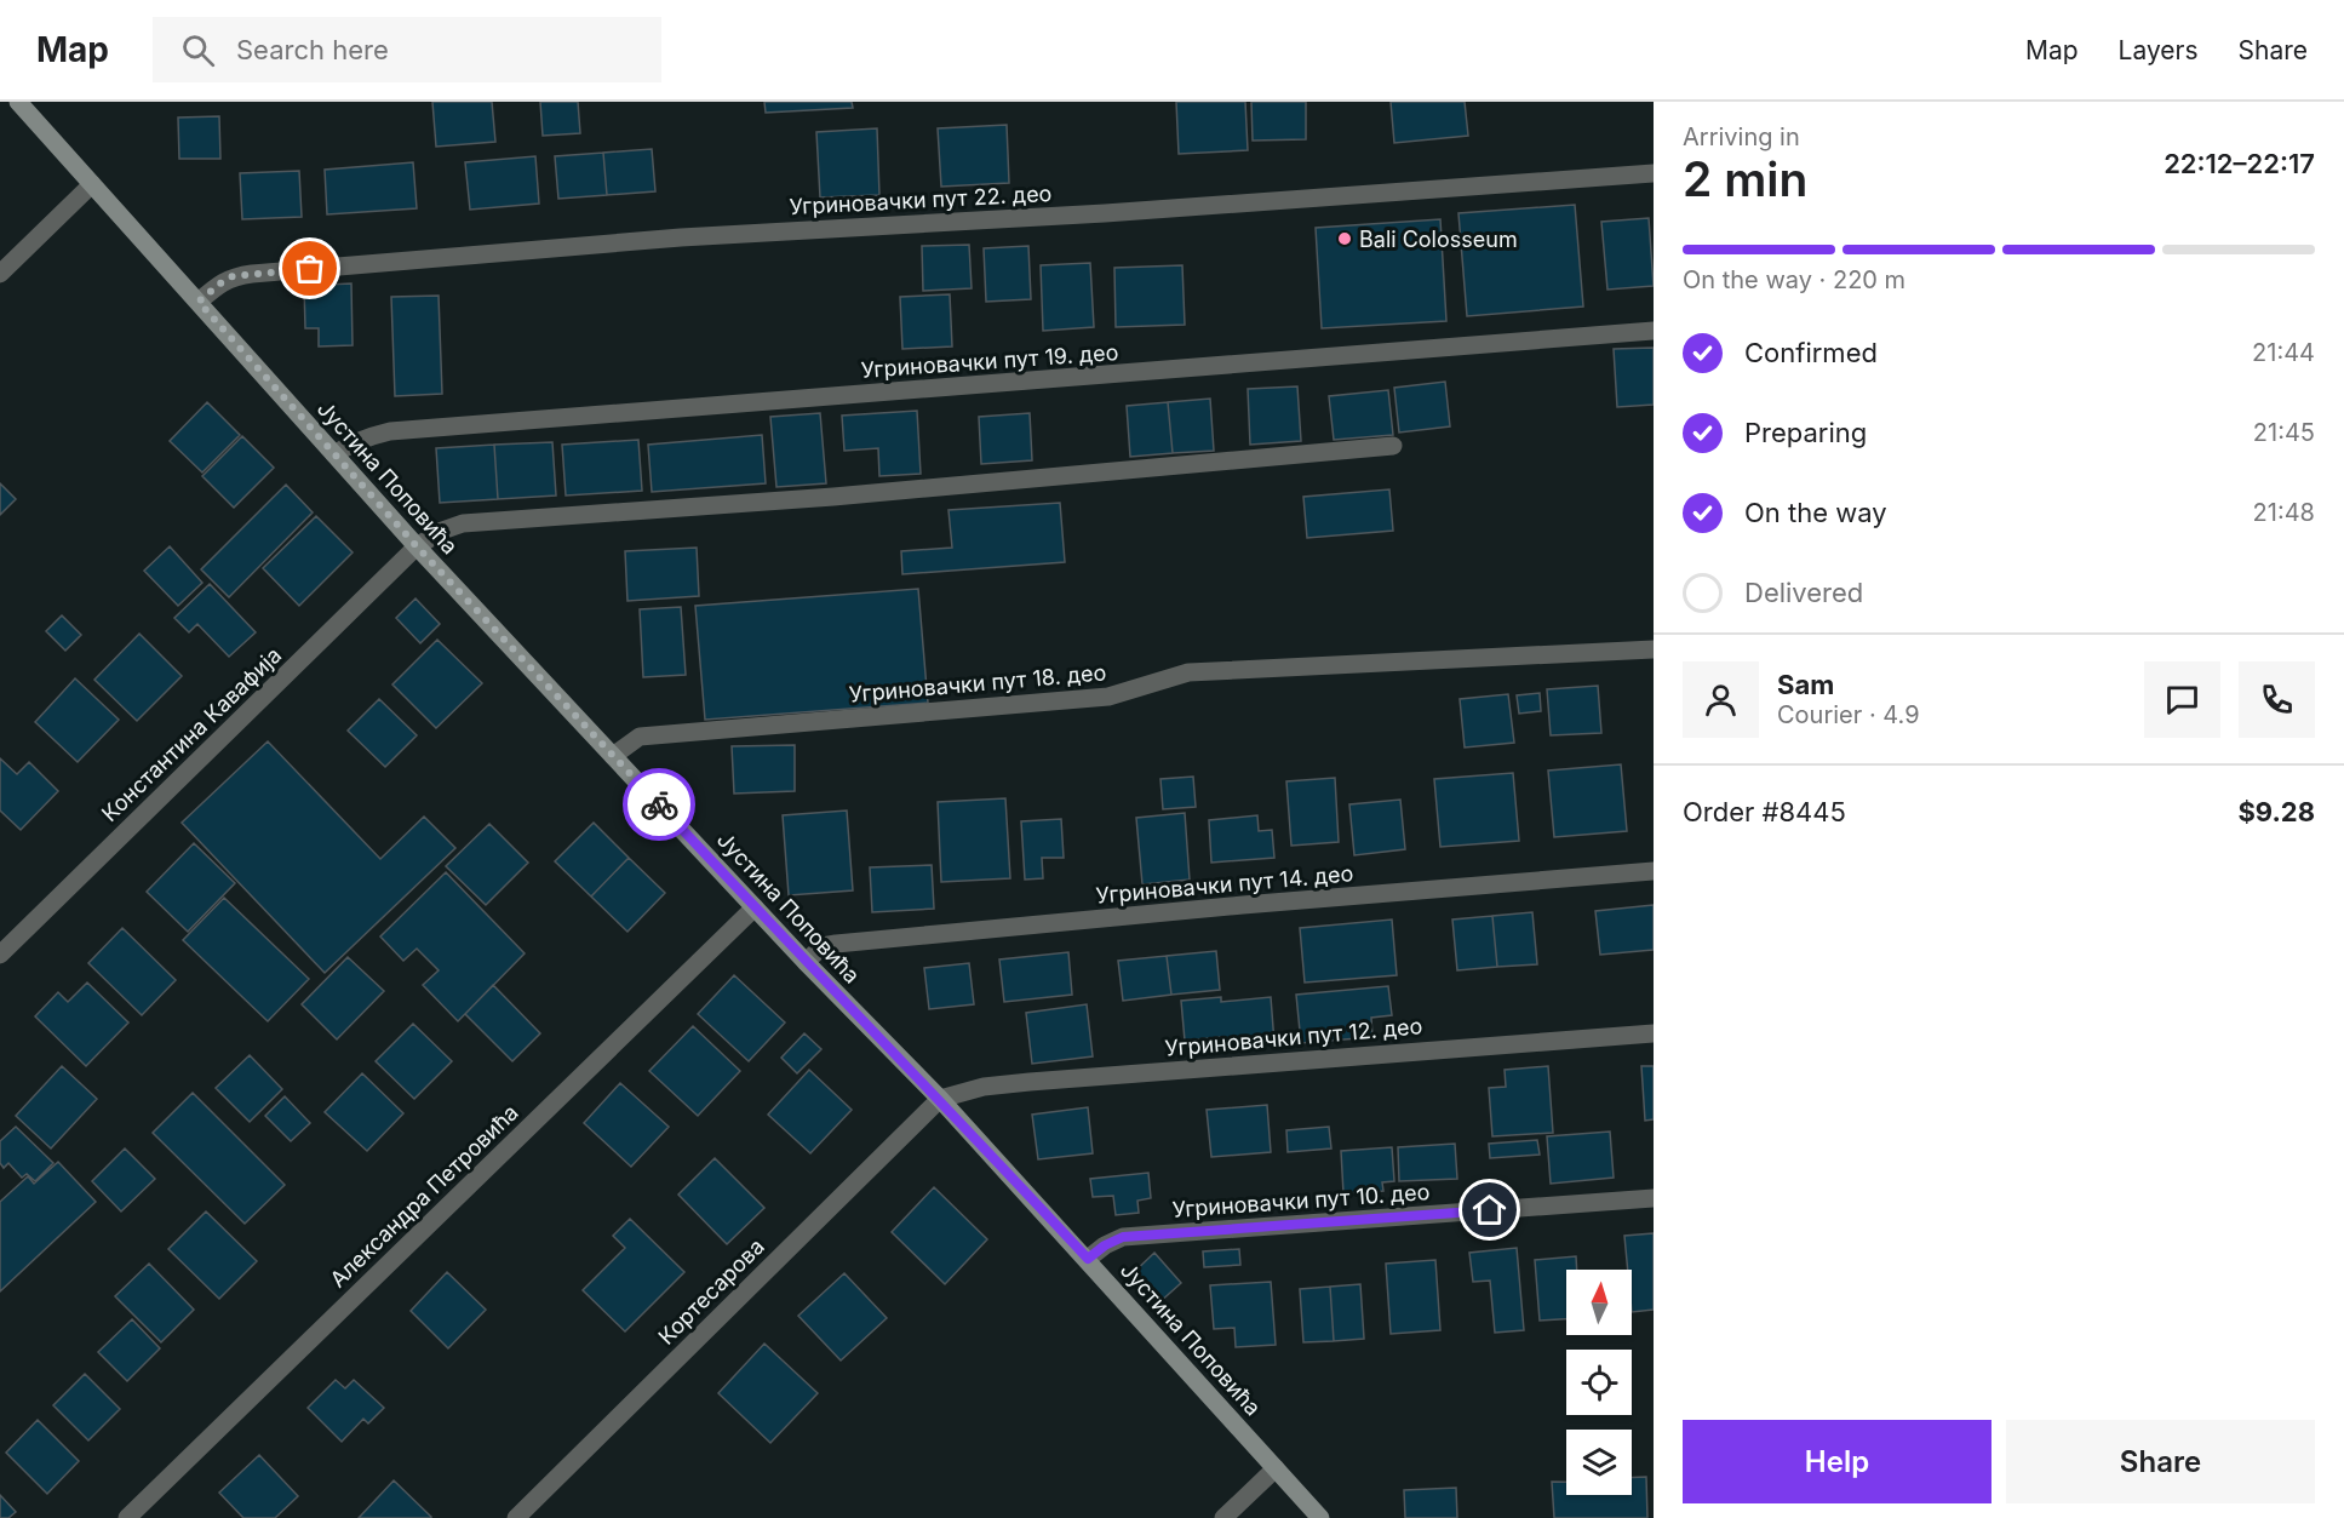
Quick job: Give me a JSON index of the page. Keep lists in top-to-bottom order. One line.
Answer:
{"streets":{"street":["Угриновачки пут 22. део","Угриновачки пут 19. део","Јустина Поповића","Угриновачки пут 18. део","Константина Кавафија","Угриновачки пут 14. део","Угриновачки пут 12. део","Александра Петровића","Угриновачки пут 10. део","Кортесарова"]},"crossings":[["Угриновачки пут 22. део","Јустина Поповића"],["Угриновачки пут 19. део","Јустина Поповића"],["Јустина Поповића","Угриновачки пут 18. део"],["Јустина Поповића","Константина Кавафија"],["Јустина Поповића","Угриновачки пут 14. део"],["Јустина Поповића","Угриновачки пут 12. део"],["Јустина Поповића","Александра Петровића"],["Јустина Поповића","Угриновачки пут 10. део"],["Јустина Поповића","Кортесарова"],["Угриновачки пут 12. део","Кортесарова"]],"places":["Bali Colosseum"],"north":"top","page":{"header":"Map","search":"Search here","nav":["Map","Layers","Share"],"heading":["2 min","Arriving in","22:12–22:17"],"panel":["Sam","Courier · 4.9","Order #8445","$9.28"],"bar":"On the way · 220 m","list":[["Confirmed","21:44"],["Preparing","21:45"],["On the way","21:48"],"Delivered"],"buttons":["Help","Share"]}}
